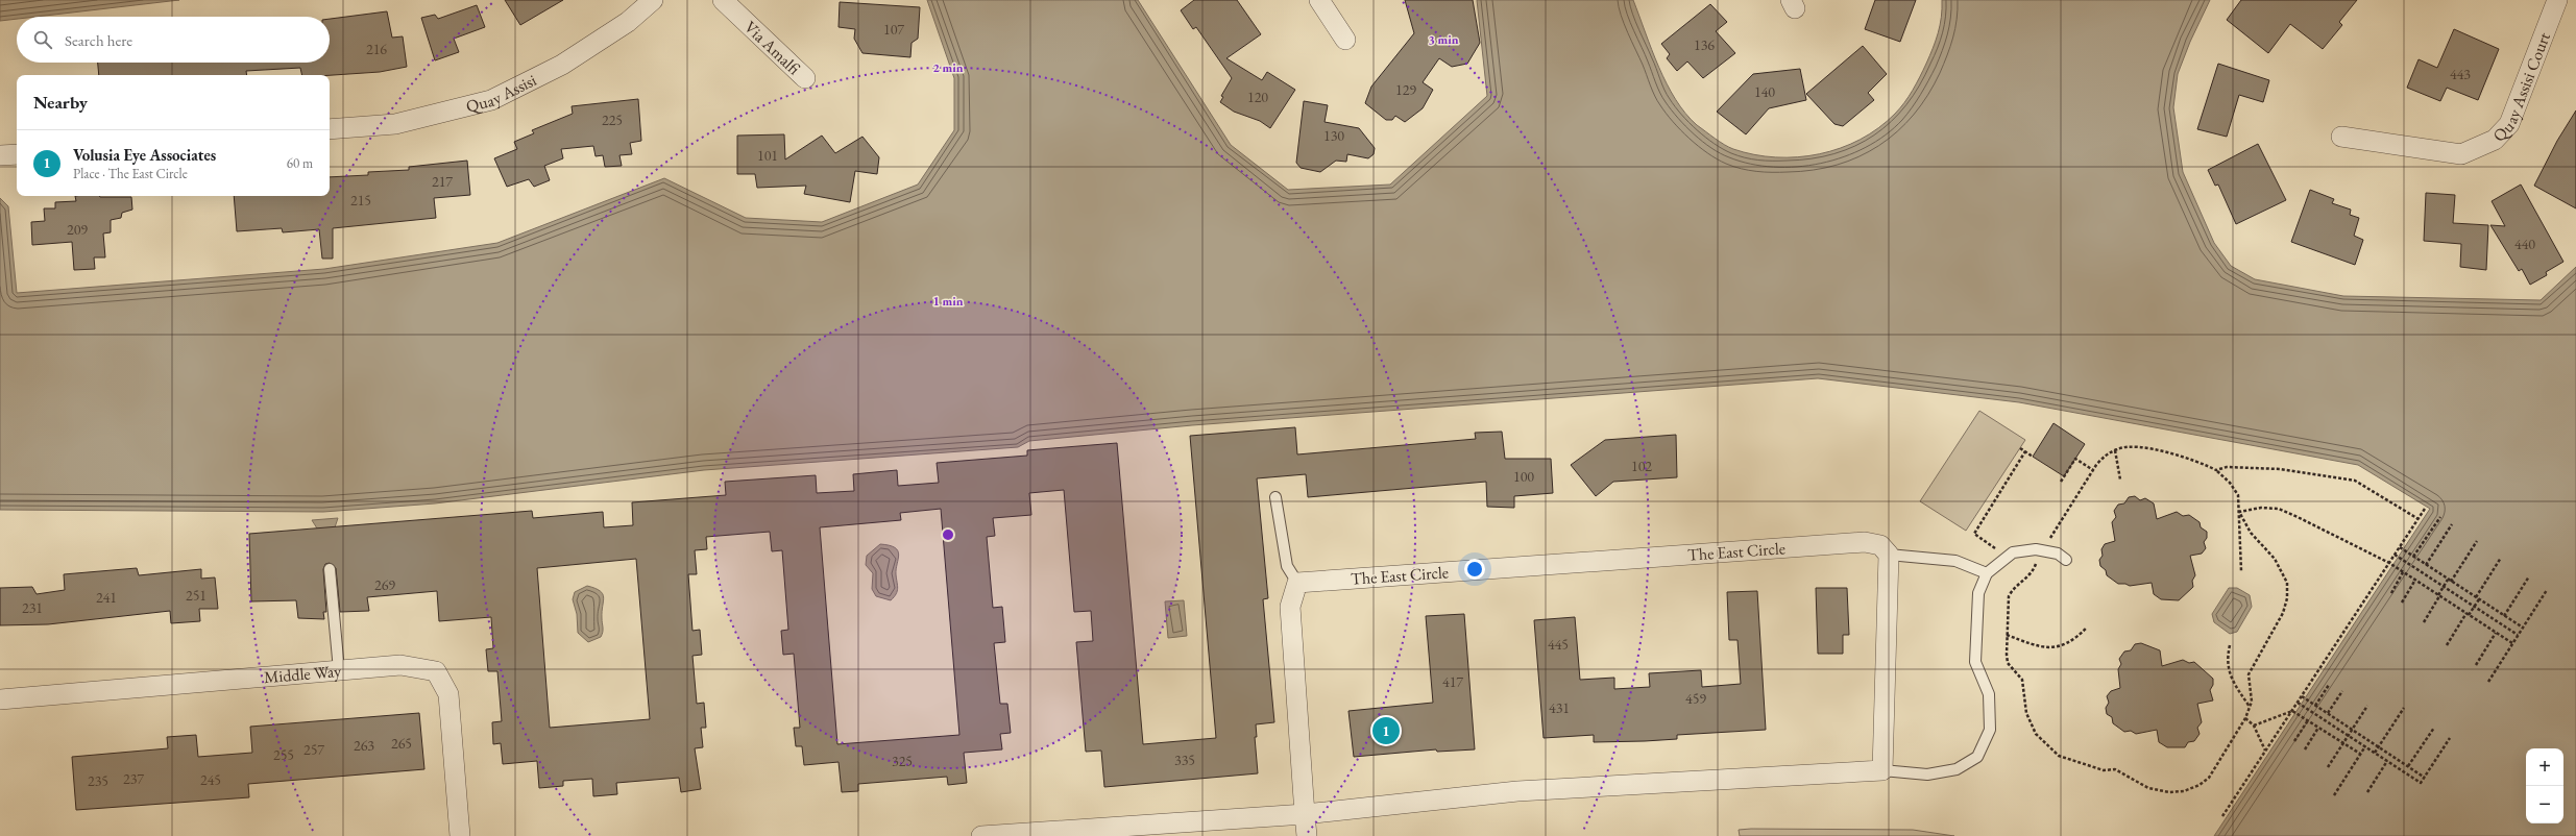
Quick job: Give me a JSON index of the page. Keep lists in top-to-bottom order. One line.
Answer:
{"streets":{"street":["Via Amalfi","Quay Assisi Court","Quay Assisi","The East Circle","Middle Way"]},"house_numbers":["107","136","216","443","129","140","120","225","130","101","217","215","209","440","102","100","269","251","241","231","445","417","459","431","265","263","257","255","335","325","237","245","235"],"page":{"search":"Search here","heading":"Nearby","list":[{"mark":"1","name":"Volusia Eye Associates","note":"Place · The East Circle","value":"60 m"}],"pins":"1","map_buttons":["+","−"]},"rings":["3 min","2 min","1 min"]}
